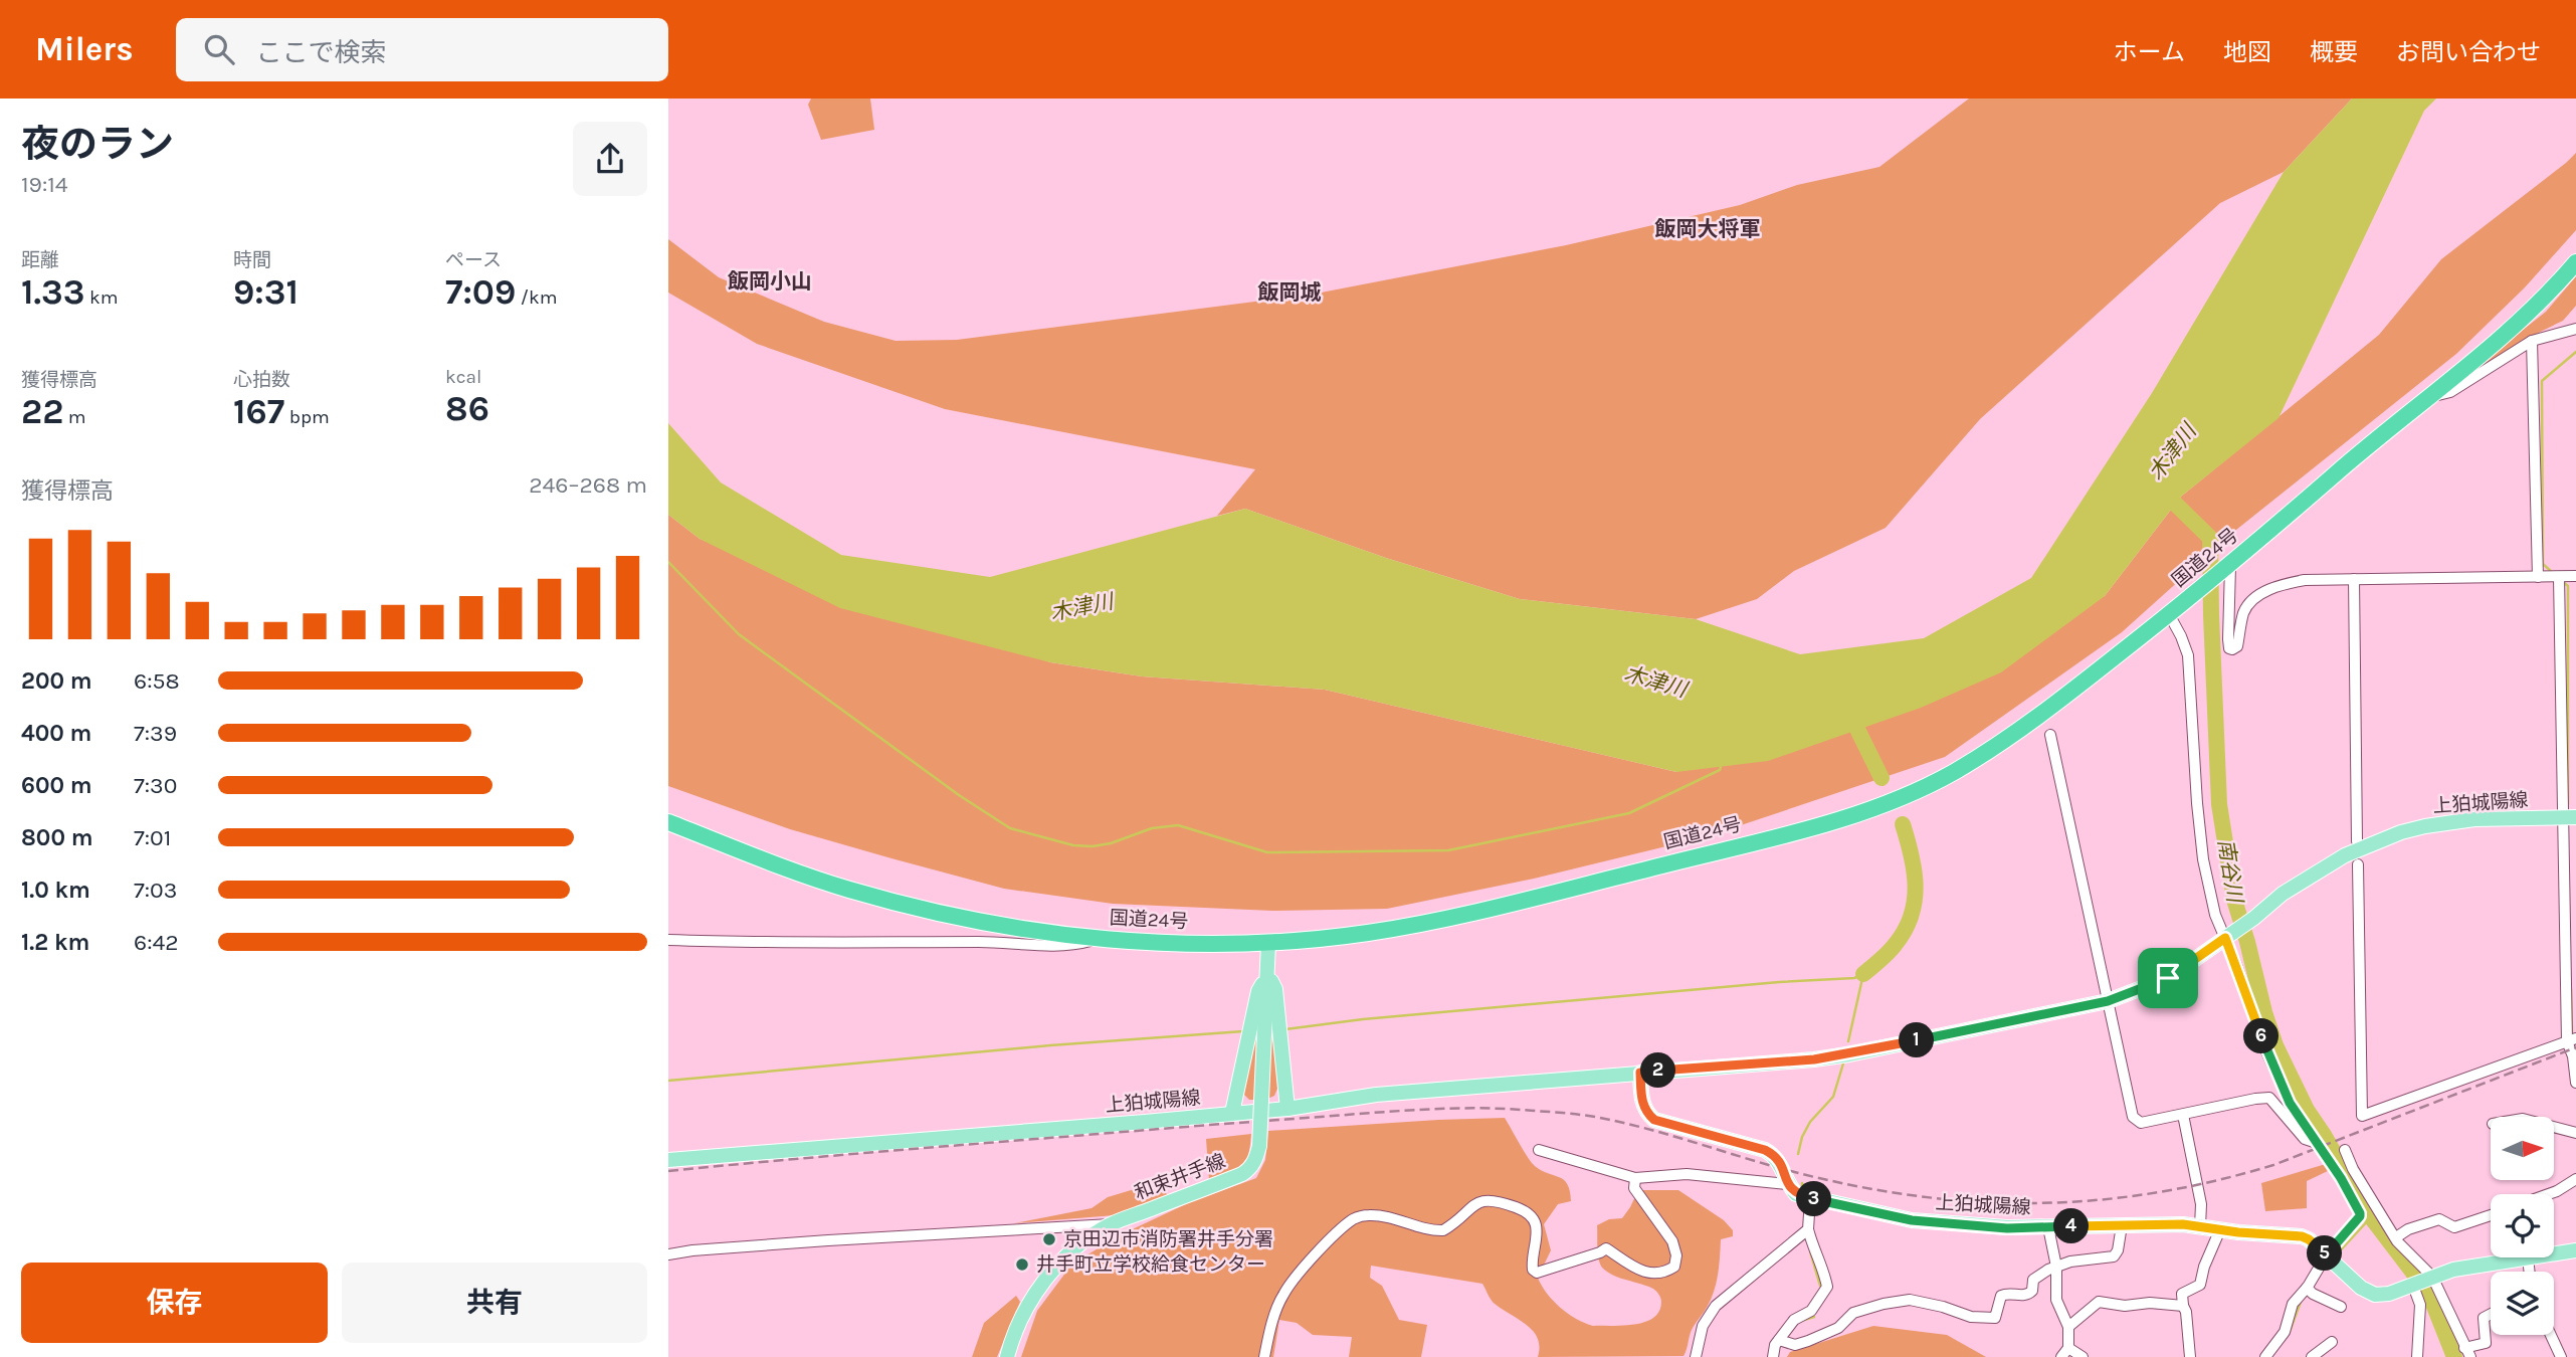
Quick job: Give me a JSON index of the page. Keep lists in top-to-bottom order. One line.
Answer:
{"streets":{"highway":["国道24号"],"main road":["上狛城陽線","和束井手線"]},"crossings":[["国道24号","和束井手線"]],"districts":["飯岡大将軍","飯岡小山","飯岡城"],"water":["木津川","南谷川"],"places":["京田辺市消防署井手分署","井手町立学校給食センター"],"north":"right","page":{"header":"Milers","search":"ここで検索","nav":["ホーム","地図","概要","お問い合わせ"],"heading":["夜のラン","19:14"],"stats":[["距離","1.33 km"],["時間","9:31"],["ペース","7:09 /km"],["獲得標高","22 m"],["心拍数","167 bpm"],["kcal","86"]],"chart":["獲得標高","246–268 m"],"list":[{"name":"200 m","note":"6:58"},{"name":"400 m","note":"7:39"},{"name":"600 m","note":"7:30"},{"name":"800 m","note":"7:01"},{"name":"1.0 km","note":"7:03"},{"name":"1.2 km","note":"6:42"}],"pins":["6","1","2","3","4","5"],"buttons":["保存","共有"]}}
